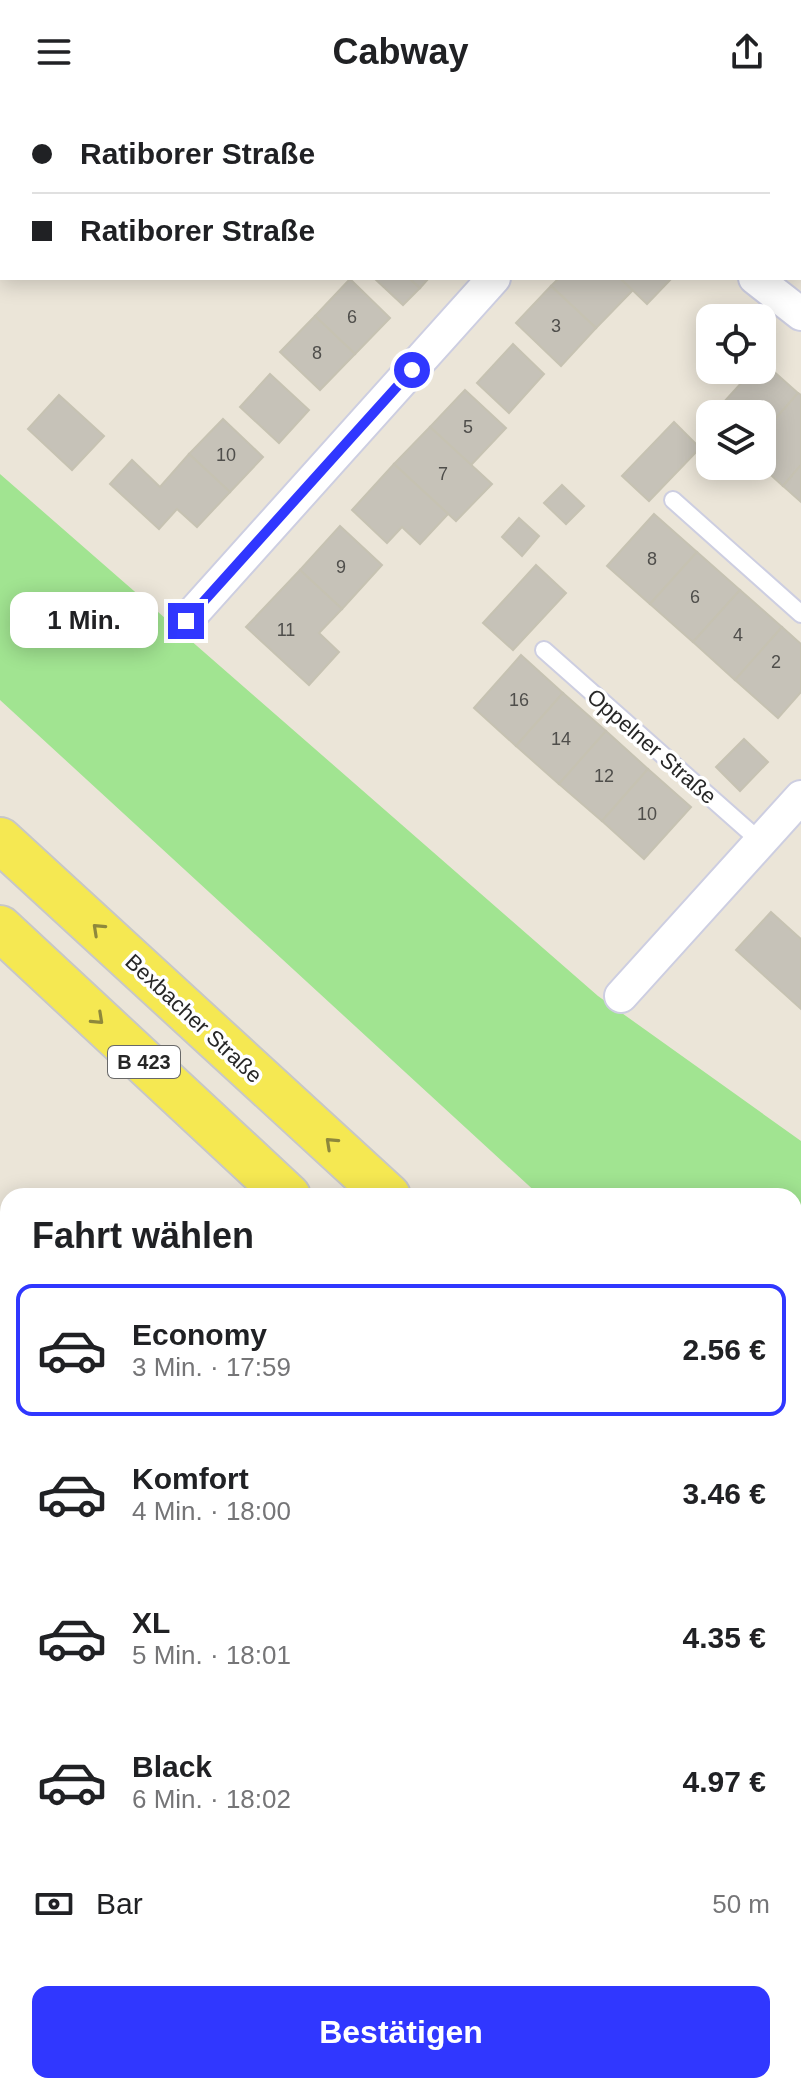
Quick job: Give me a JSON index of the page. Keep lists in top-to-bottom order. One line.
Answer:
{"streets":{"main road":["Bexbacher Straße","B 423"],"lane":["Oppelner Straße"]},"house_numbers":["6","3","8","5","10","7","8","9","6","11","4","2","16","14","12","10"],"page":{"header":"Cabway","banner":["Ratiborer Straße","Ratiborer Straße"],"bubble":"1 Min.","heading":"Fahrt wählen","list":[{"name":"Economy","note":"3 Min. · 17:59","value":"2.56 €"},{"name":"Komfort","note":"4 Min. · 18:00","value":"3.46 €"},{"name":"XL","note":"5 Min. · 18:01","value":"4.35 €"},{"name":"Black","note":"6 Min. · 18:02","value":"4.97 €"}],"pay":["Bar","50 m"],"buttons":"Bestätigen"}}
